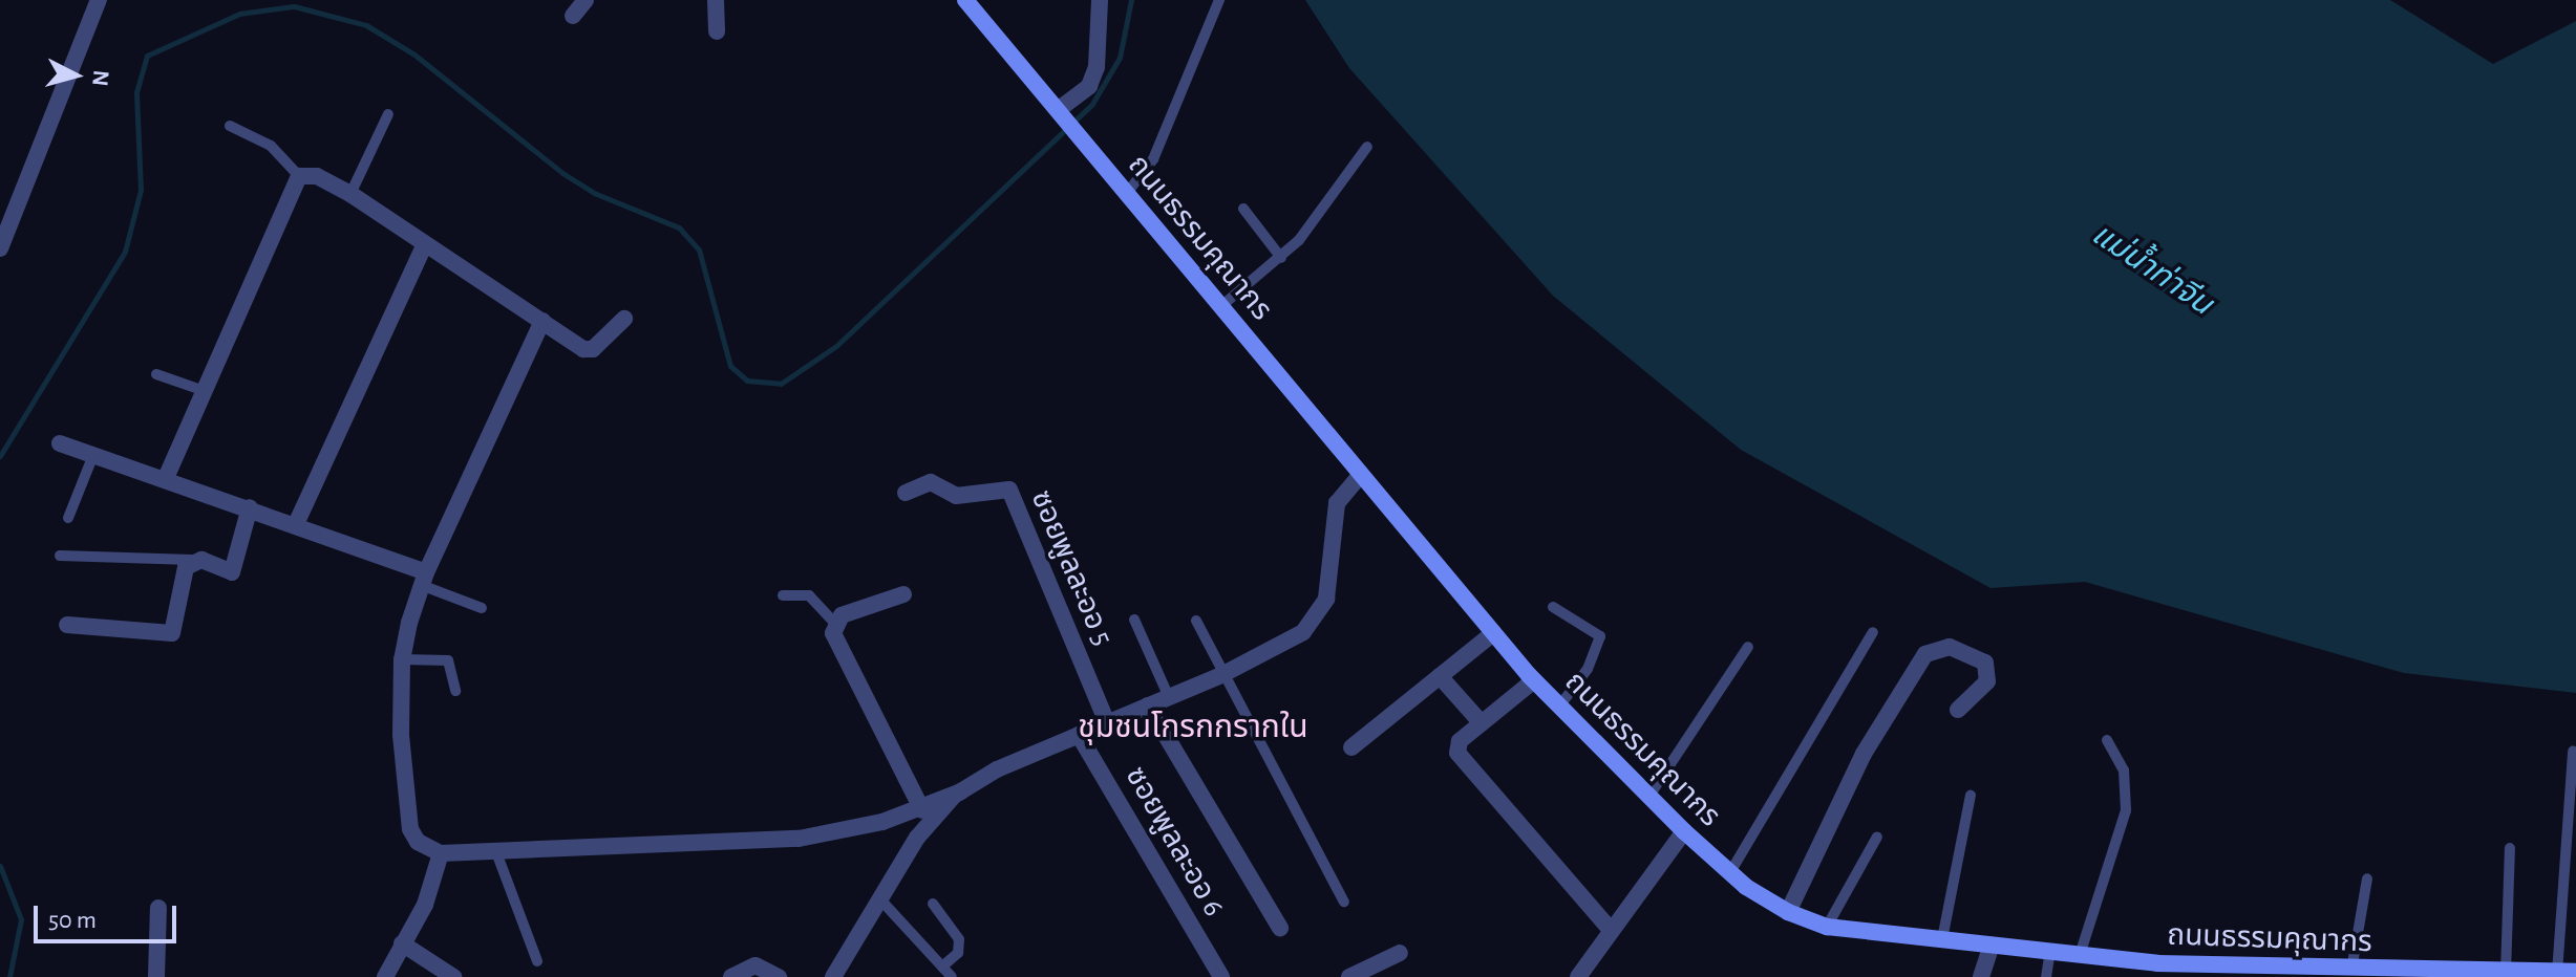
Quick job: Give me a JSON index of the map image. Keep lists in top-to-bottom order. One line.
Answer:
{"streets":{"street":["ถนนธรรมคุณากร","ซอยพูลละออ 5","ซอยพูลละออ 6"]},"districts":["ชุมชนโกรกกรากใน"],"water":["แม่น้ำท่าจีน"],"scale_bar":"50 m","north":"right"}
